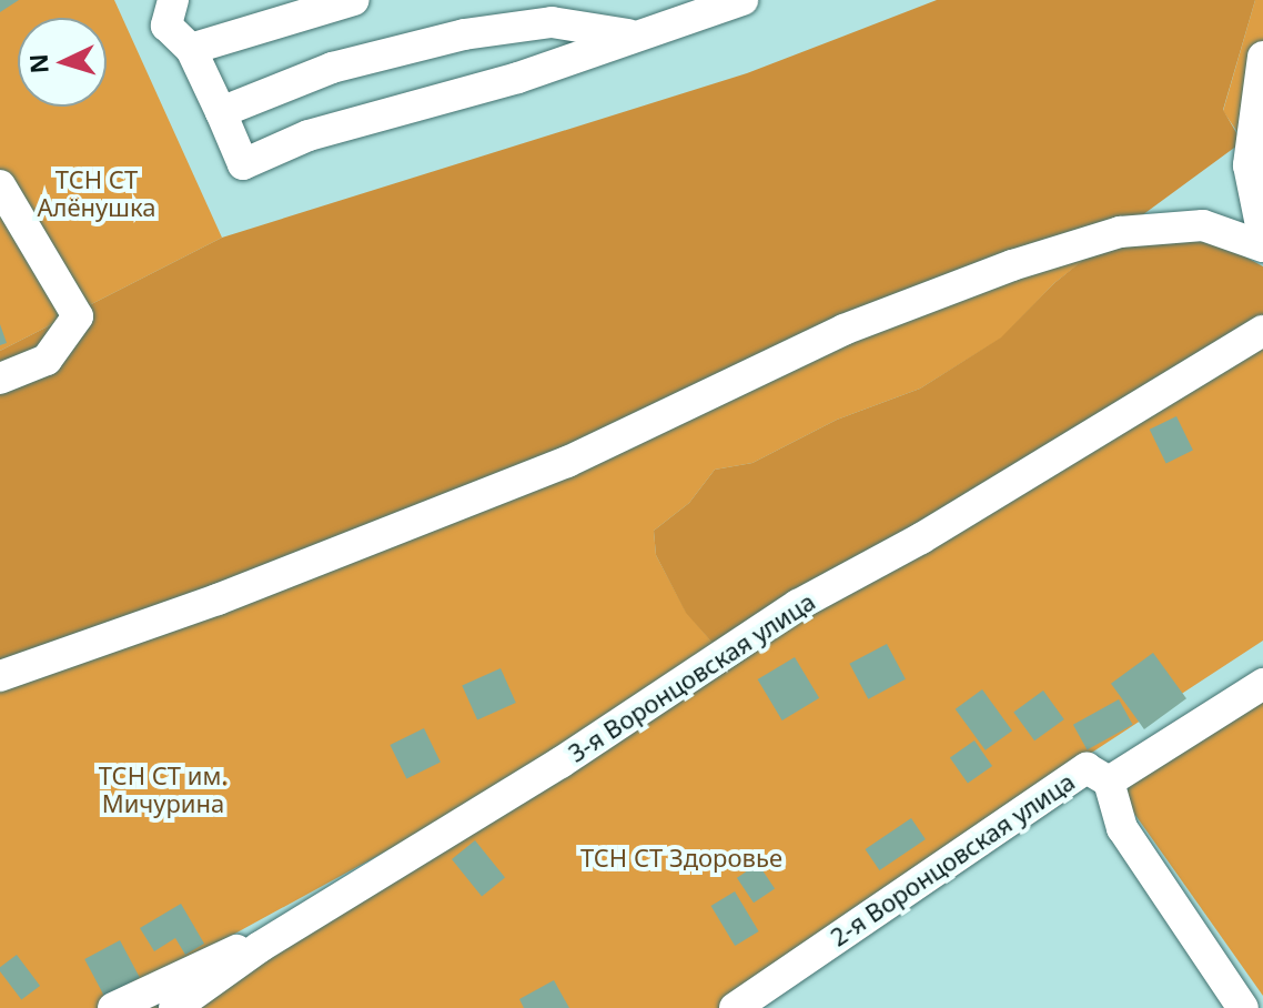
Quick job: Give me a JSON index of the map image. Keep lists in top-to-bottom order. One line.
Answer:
{"streets":{"street":["3-я Воронцовская улица","2-я Воронцовская улица"]},"parks":["ТСН СТ Алёнушка","ТСН СТ им. Мичурина","ТСН СТ Здоровье"],"north":"left"}
